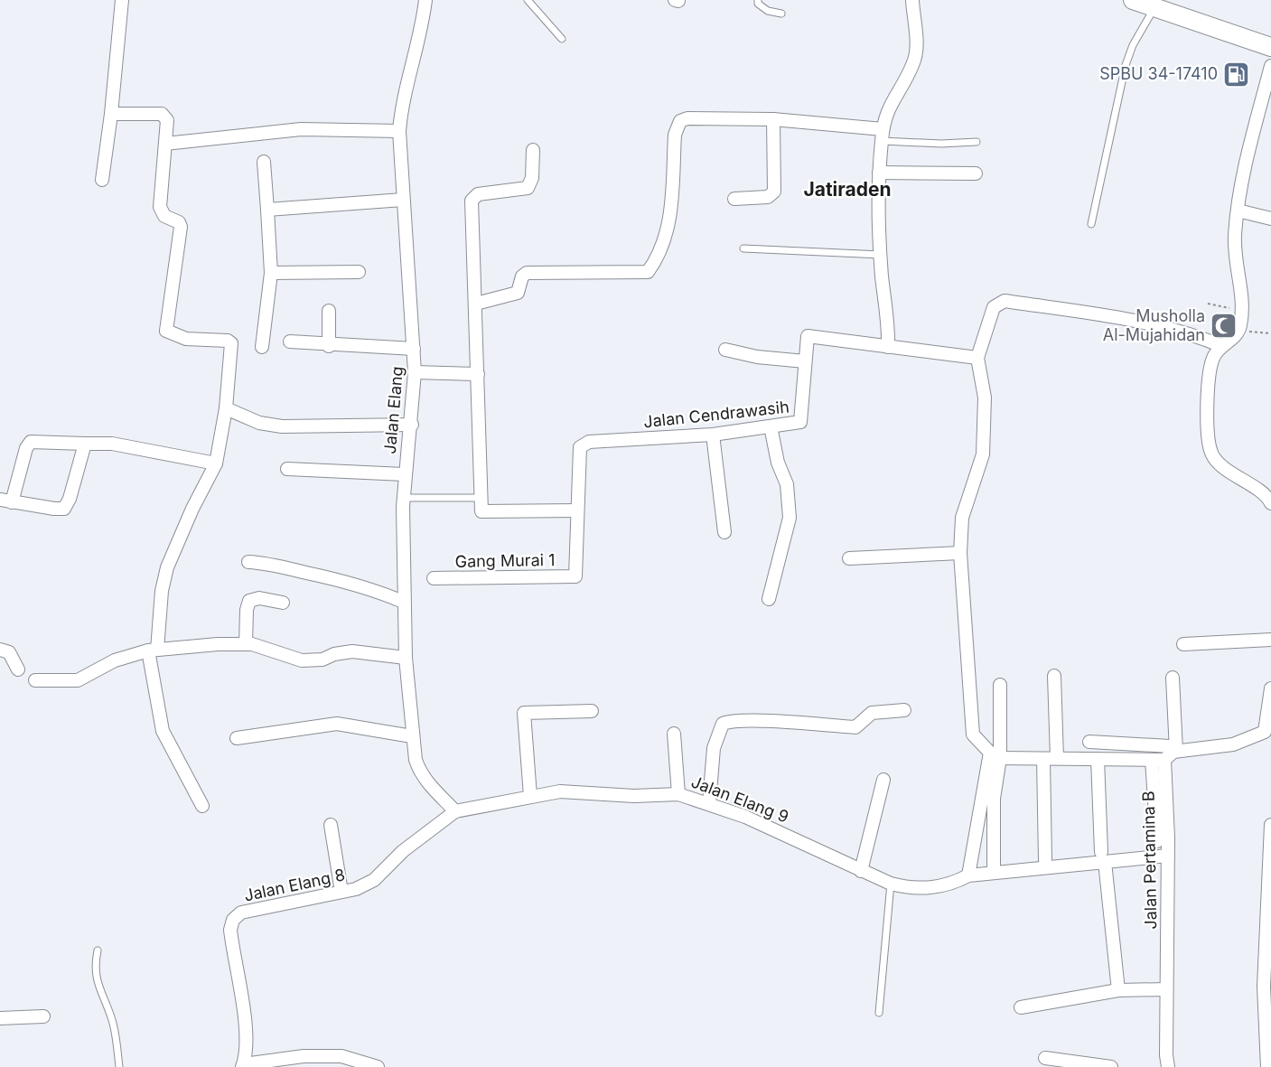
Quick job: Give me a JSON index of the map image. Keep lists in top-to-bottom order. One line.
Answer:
{"streets":{"street":["Jalan Elang","Jalan Cendrawasih","Gang Murai 1","Jalan Elang 9","Jalan Pertamina B","Jalan Elang 8"]},"crossings":[["Jalan Elang","Jalan Elang 9"],["Jalan Elang","Jalan Elang 8"],["Jalan Cendrawasih","Gang Murai 1"],["Jalan Elang 9","Jalan Pertamina B"],["Jalan Elang 9","Jalan Elang 8"]],"districts":["Jatiraden"],"places":{"fuel station":["SPBU 34-17410"],"mosque":["Musholla Al-Mujahidan"]}}
